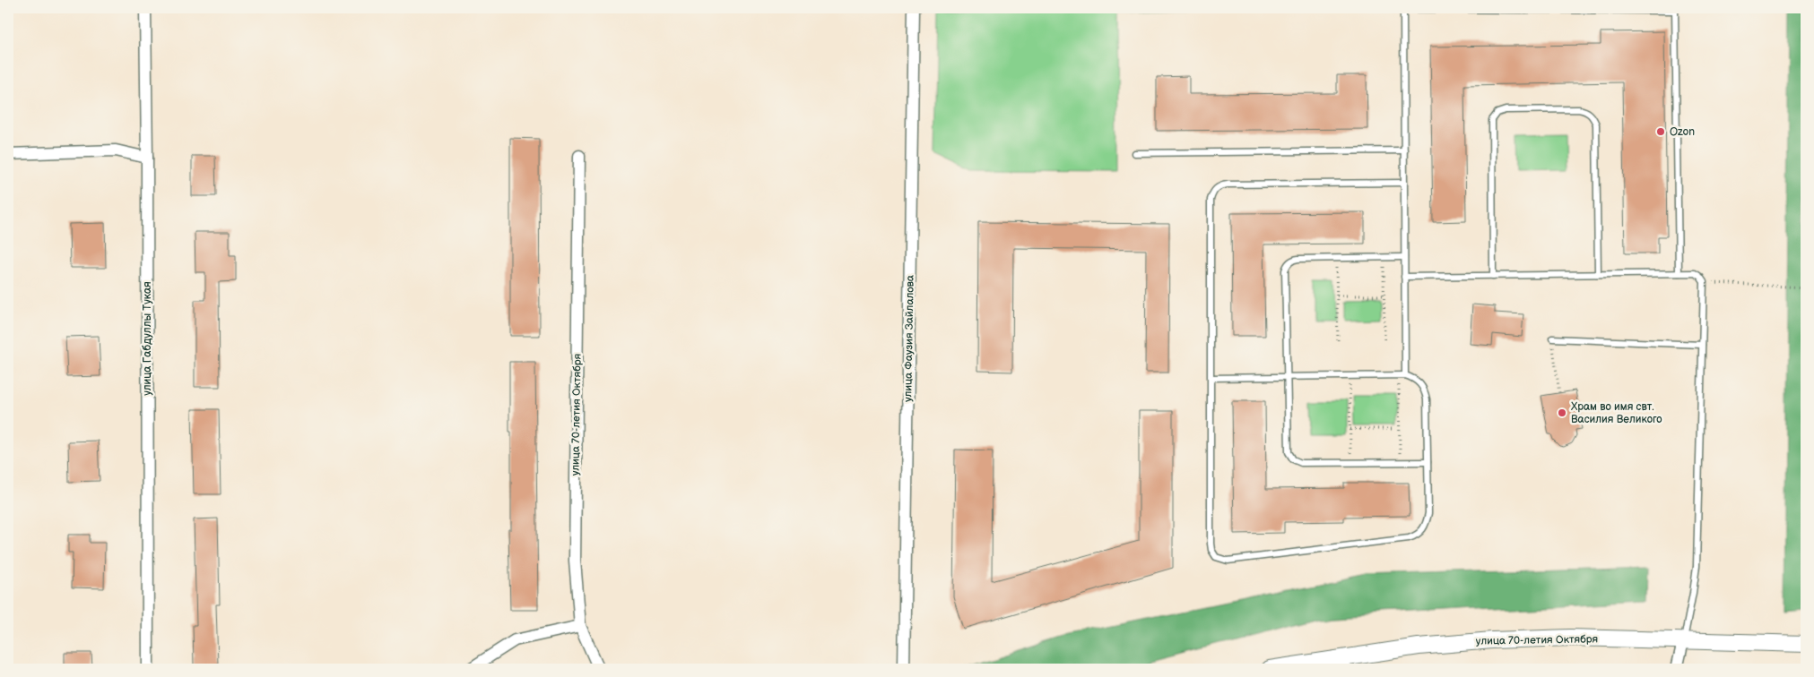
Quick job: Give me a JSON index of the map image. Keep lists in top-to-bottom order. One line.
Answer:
{"streets":{"main road":["улица 70-летия Октября"],"street":["улица Габдуллы Тукая","улица Фаузия Зайлалова"]},"places":["Ozon","Храм во имя свт. Василия Великого"]}
